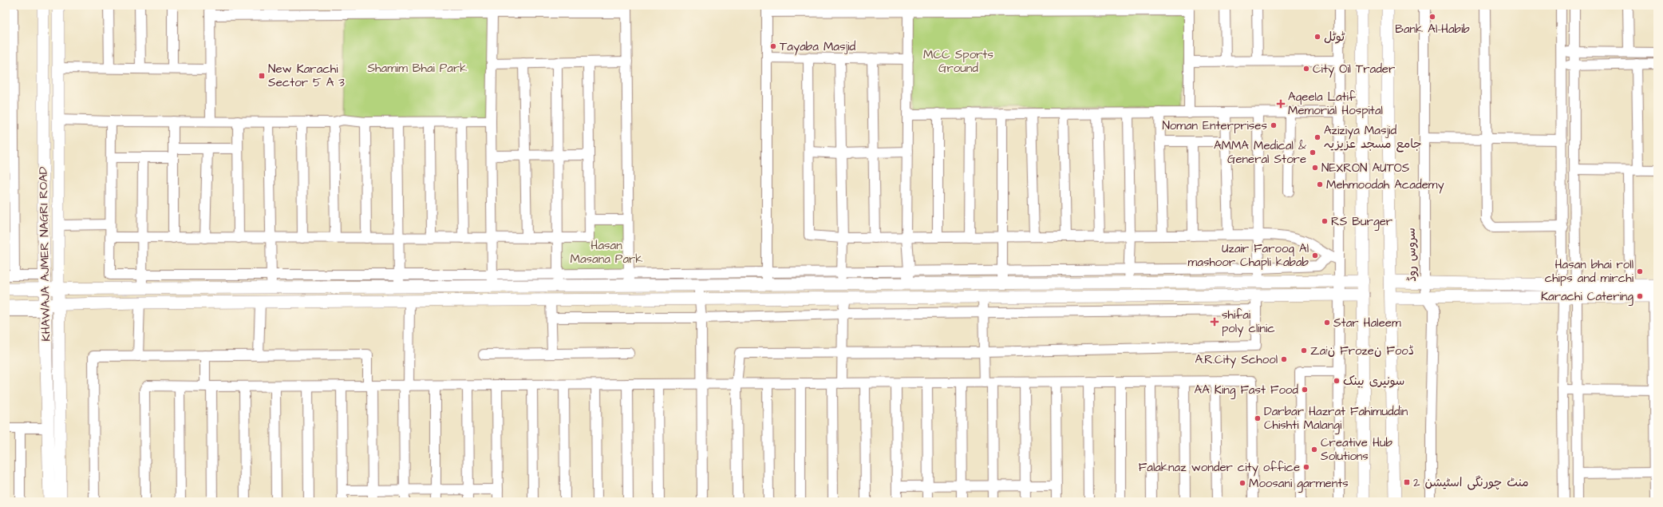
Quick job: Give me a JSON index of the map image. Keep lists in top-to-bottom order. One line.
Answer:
{"streets":{"main road":["KHAWAJA AJMER NAGRI ROAD"],"street":["سروس روڈ"]},"parks":["MCC Sports Ground","Shamim Bhai Park","Hasan Masana Park"],"places":{"other":["Bank Al-Habib","ٹوٹل","Tayaba Masjid","City Oil Trader","Noman Enterprises","Aziziya Masjid جامع مسجد عزیزیہ","AMMA Medical & General Store","NEXRON AUTOS","Mehmoodah Academy","RS Burger","Uzair Farooq Al mashoor Chapli kabab","Hasan bhai roll chips and mirchi","Karachi Catering","Star Haleem","Zaiن Frozeن Fooڈ","A.R.City School","سونیری بینک","AA King Fast Food","Darbar Hazrat Fahimuddin Chishti Malangi","Creative Hub Solutions","Falaknaz wonder city office","Moosani garments"],"transit":["New Karachi Sector 5 A 3","منٹ چورنگی اسٹیشن 2"],"health":["Aqeela Latif Memorial Hospital","shifai poly clinic"]}}
